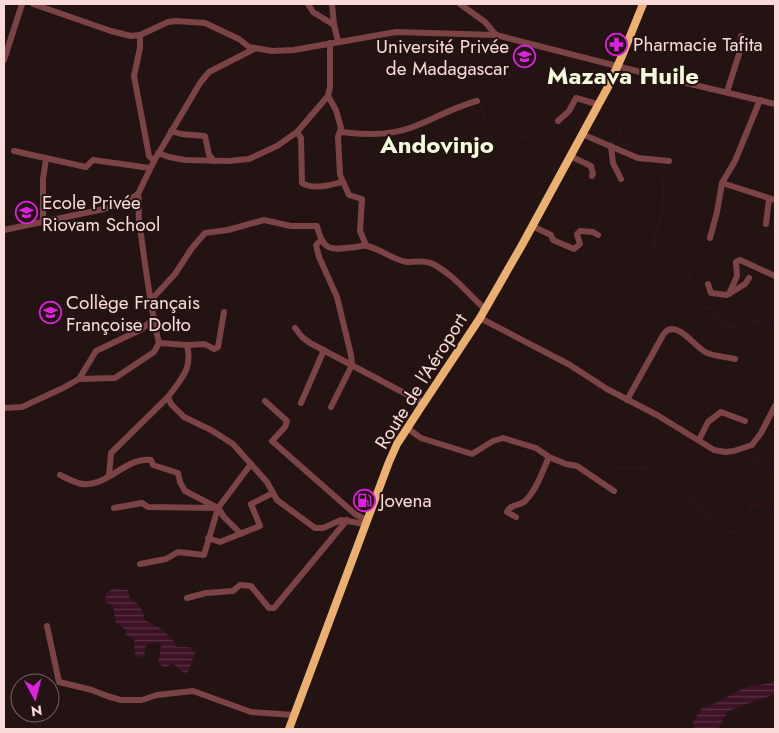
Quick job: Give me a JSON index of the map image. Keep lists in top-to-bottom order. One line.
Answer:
{"streets":{"main road":["Route de l'Aéroport"]},"districts":["Mazava Huile","Andovinjo"],"places":{"pharmacy":["Pharmacie Tafita"],"school or university":["Université Privée de Madagascar","Ecole Privée Riovam School","Collège Français Françoise Dolto"],"fuel station":["Jovena"]},"north":"bottom"}
